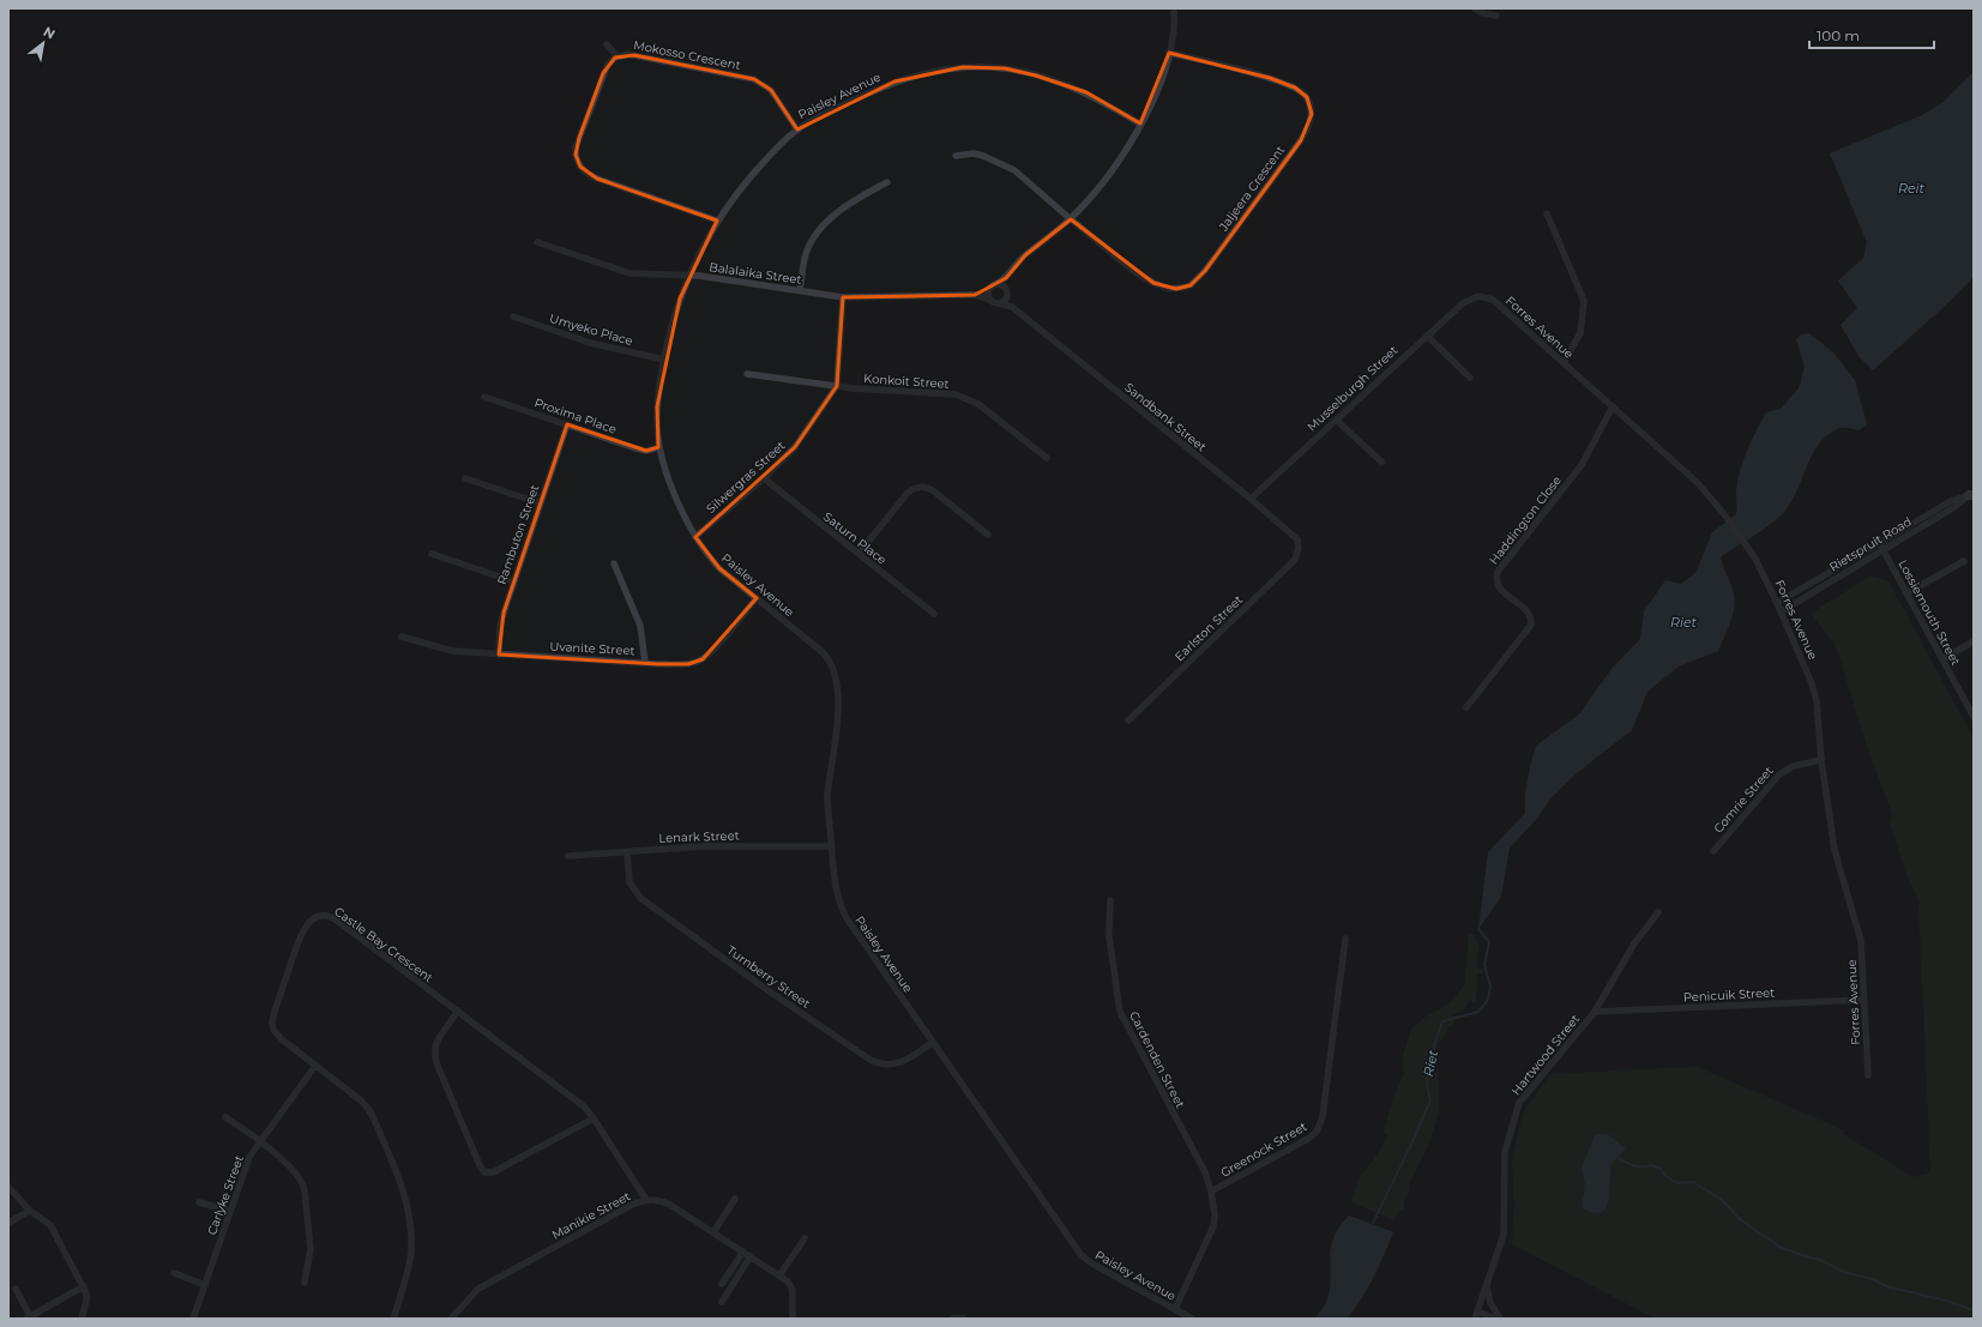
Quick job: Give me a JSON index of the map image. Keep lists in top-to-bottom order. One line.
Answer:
{"streets":{"street":["Mokosso Crescent","Paisley Avenue","Jaljeera Crescent","Balalaika Street","Forres Avenue","Umyeko Place","Konkoit Street","Musselburgh Street","Proxima Place","Sandbank Street","Silwergras Street","Haddington Close","Rambuton Street","Saturn Place","Rietspruit Road","Lossiemouth Street","Earlston Street","Uvanite Street","Comrie Street","Lenark Street","Castle Bay Crescent","Turnberry Street","Penicuik Street","Hartwood Street","Cardenden Street","Greenock Street","Carlyke Street","Manikie Street"]},"crossings":[["Mokosso Crescent","Paisley Avenue"],["Paisley Avenue","Balalaika Street"],["Paisley Avenue","Umyeko Place"],["Paisley Avenue","Proxima Place"],["Paisley Avenue","Silwergras Street"],["Paisley Avenue","Uvanite Street"],["Paisley Avenue","Lenark Street"],["Paisley Avenue","Turnberry Street"],["Balalaika Street","Sandbank Street"],["Forres Avenue","Musselburgh Street"],["Forres Avenue","Haddington Close"],["Forres Avenue","Rietspruit Road"],["Forres Avenue","Comrie Street"],["Forres Avenue","Penicuik Street"],["Konkoit Street","Silwergras Street"],["Musselburgh Street","Sandbank Street"],["Proxima Place","Rambuton Street"],["Sandbank Street","Earlston Street"],["Silwergras Street","Saturn Place"],["Rambuton Street","Uvanite Street"],["Rietspruit Road","Lossiemouth Street"],["Lenark Street","Turnberry Street"],["Castle Bay Crescent","Carlyke Street"],["Castle Bay Crescent","Manikie Street"],["Penicuik Street","Hartwood Street"],["Cardenden Street","Greenock Street"]],"water":["Reit","Riet"],"scale_bar":"100 m","north":"top right"}
